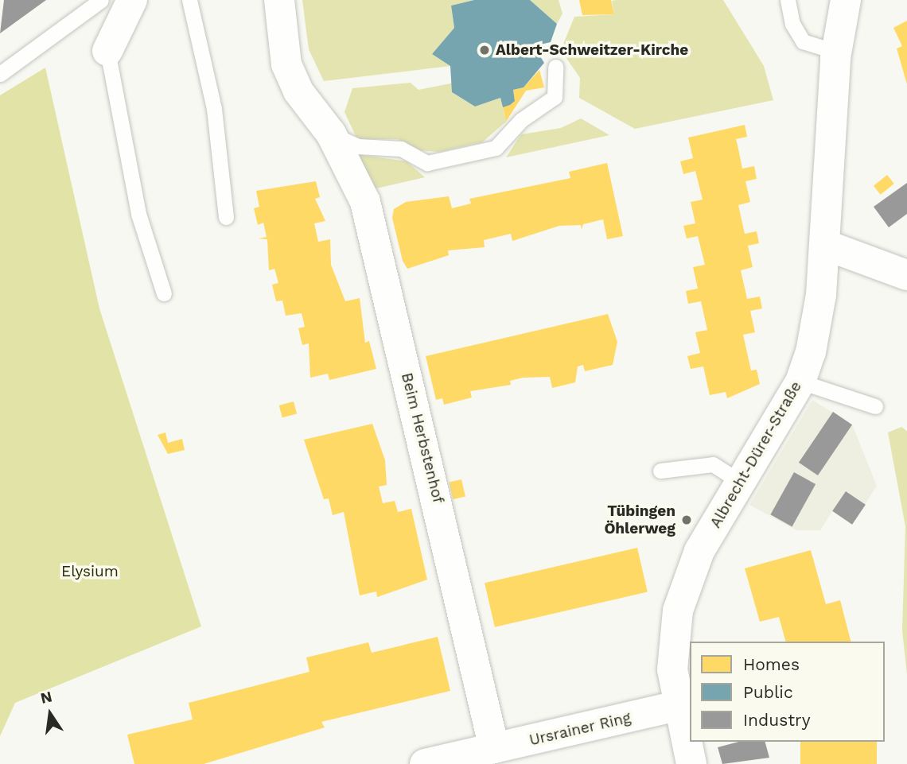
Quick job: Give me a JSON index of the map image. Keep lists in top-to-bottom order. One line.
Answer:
{"streets":{"street":["Beim Herbstenhof","Albrecht-Dürer-Straße","Ursrainer Ring"]},"crossings":[["Beim Herbstenhof","Ursrainer Ring"],["Albrecht-Dürer-Straße","Ursrainer Ring"]],"parks":["Elysium"],"places":["Albert-Schweitzer-Kirche","Tübingen Öhlerweg"],"legend":["Homes","Public","Industry"],"north":"top"}
